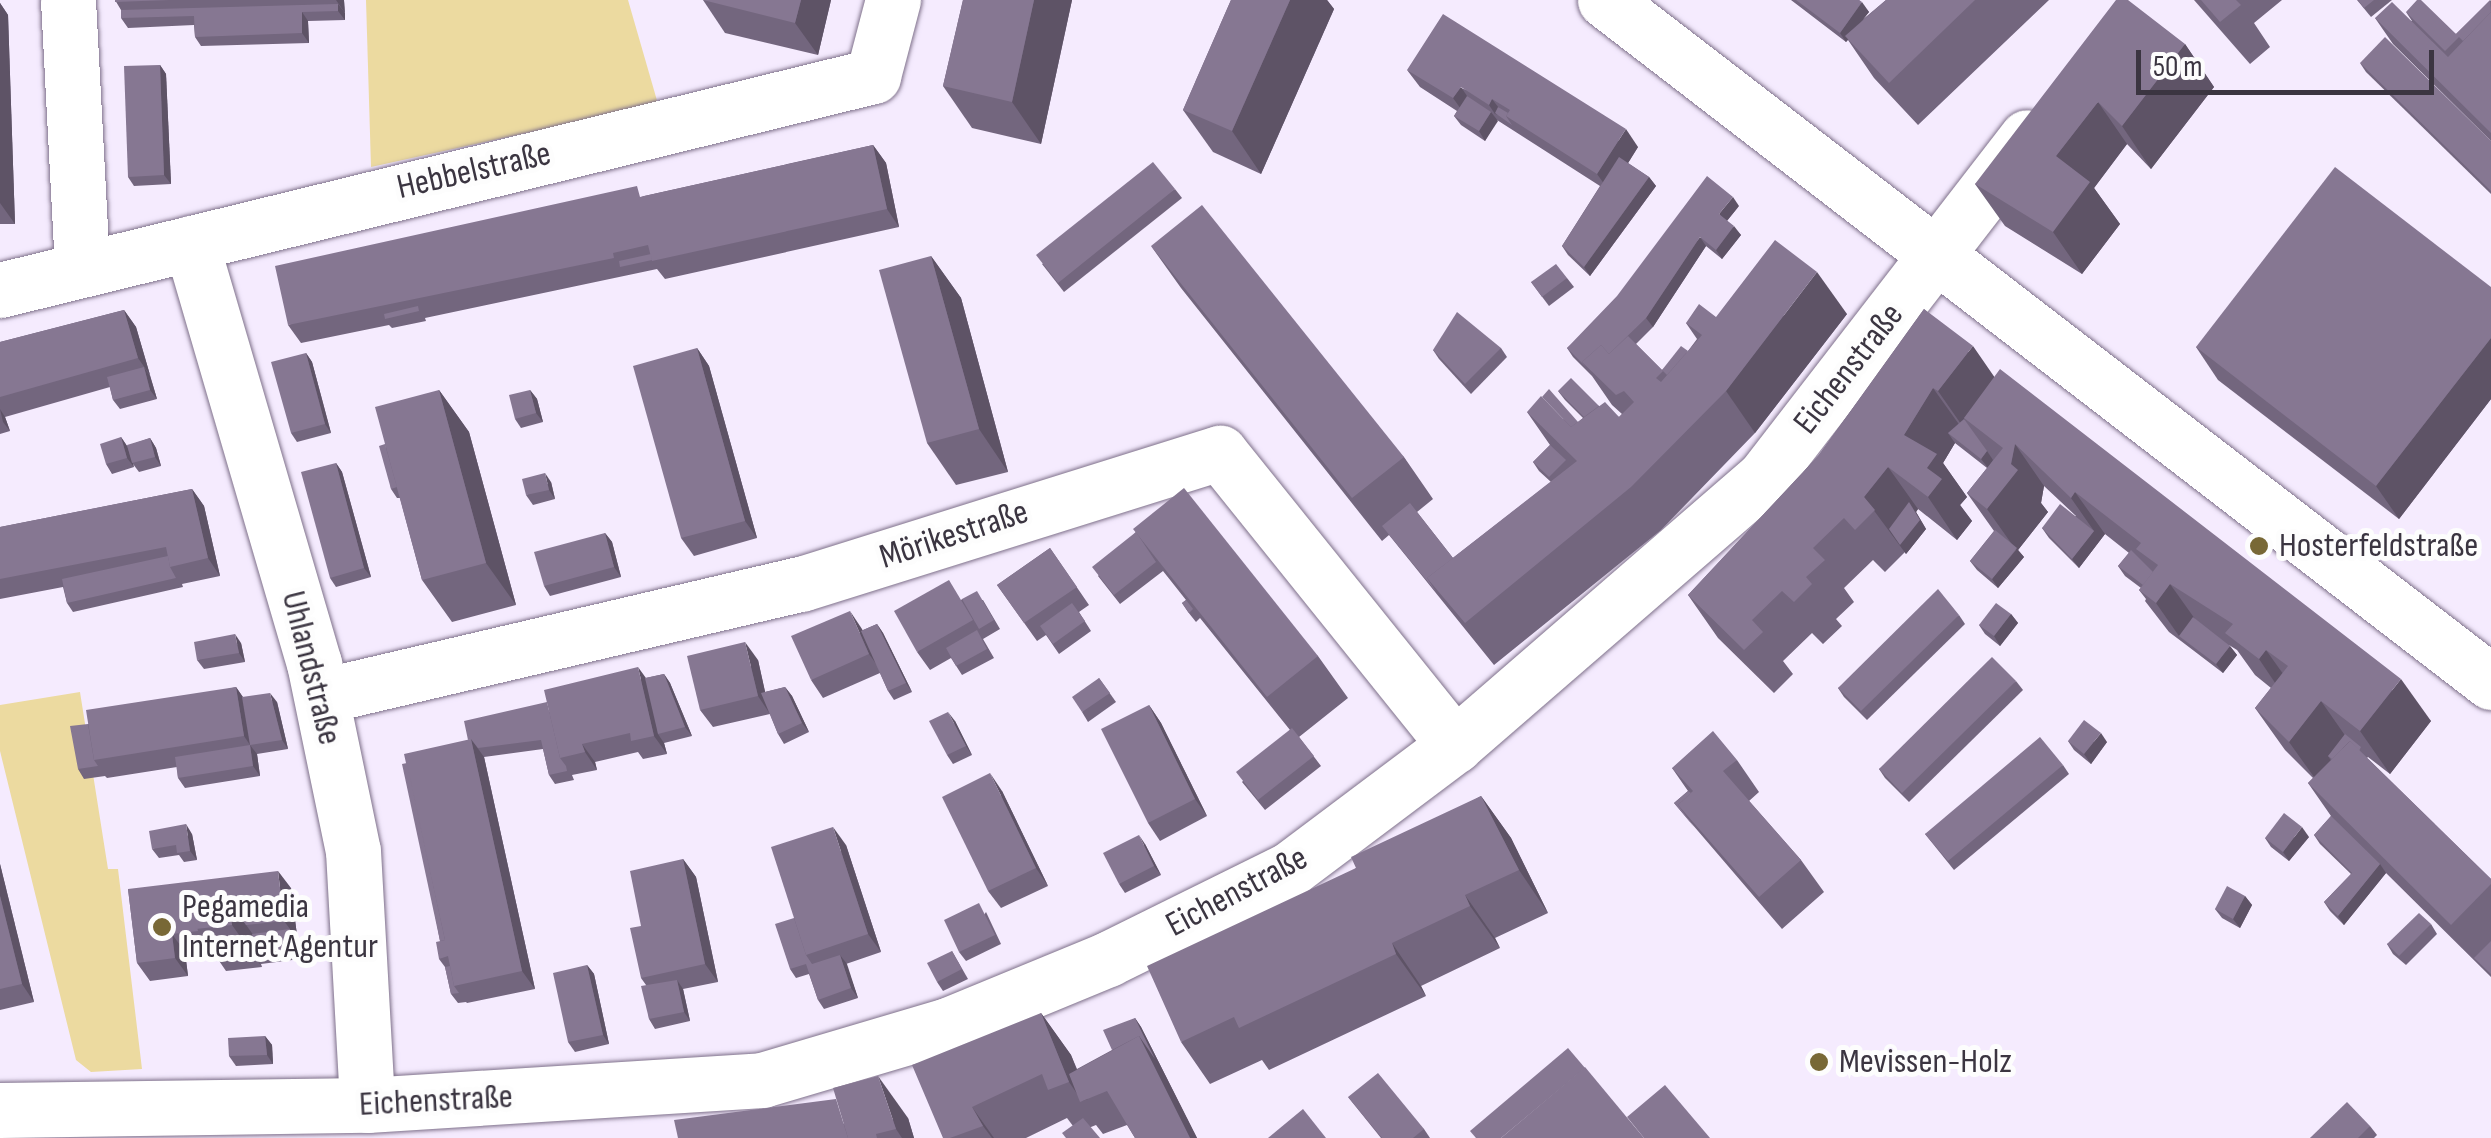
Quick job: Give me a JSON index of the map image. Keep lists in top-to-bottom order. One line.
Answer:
{"streets":{"street":["Hebbelstraße","Eichenstraße","Mörikestraße","Uhlandstraße"]},"crossings":[["Hebbelstraße","Uhlandstraße"],["Eichenstraße","Mörikestraße"],["Eichenstraße","Uhlandstraße"],["Mörikestraße","Uhlandstraße"]],"places":["Hosterfeldstraße","Pegamedia Internet Agentur","Mevissen-Holz"],"scale_bar":"50 m"}
